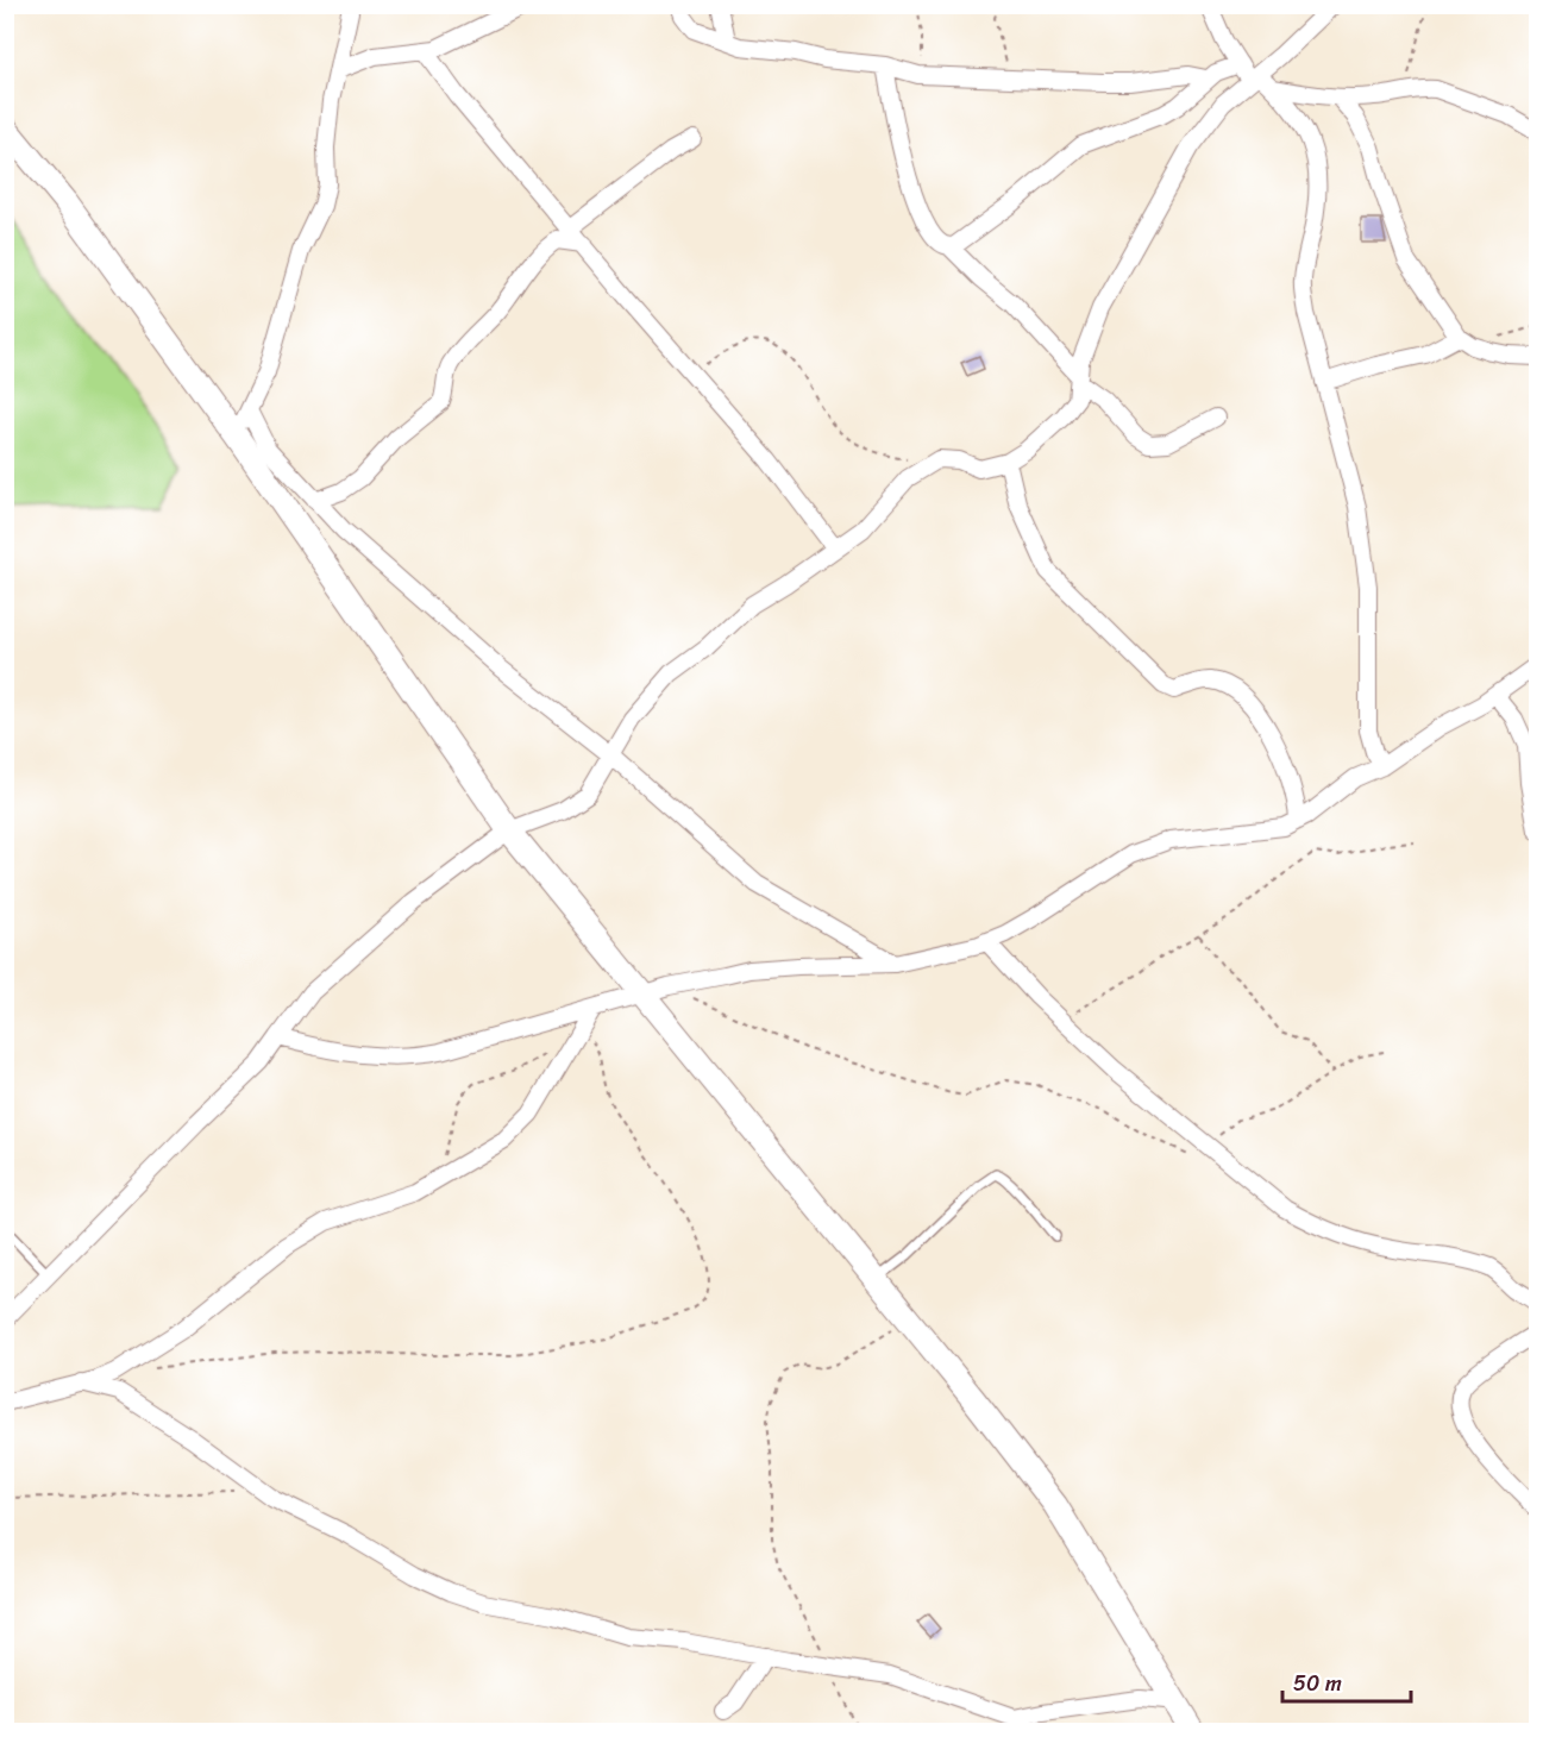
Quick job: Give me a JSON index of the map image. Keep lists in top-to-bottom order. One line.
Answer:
{"scale_bar":"50 m"}
